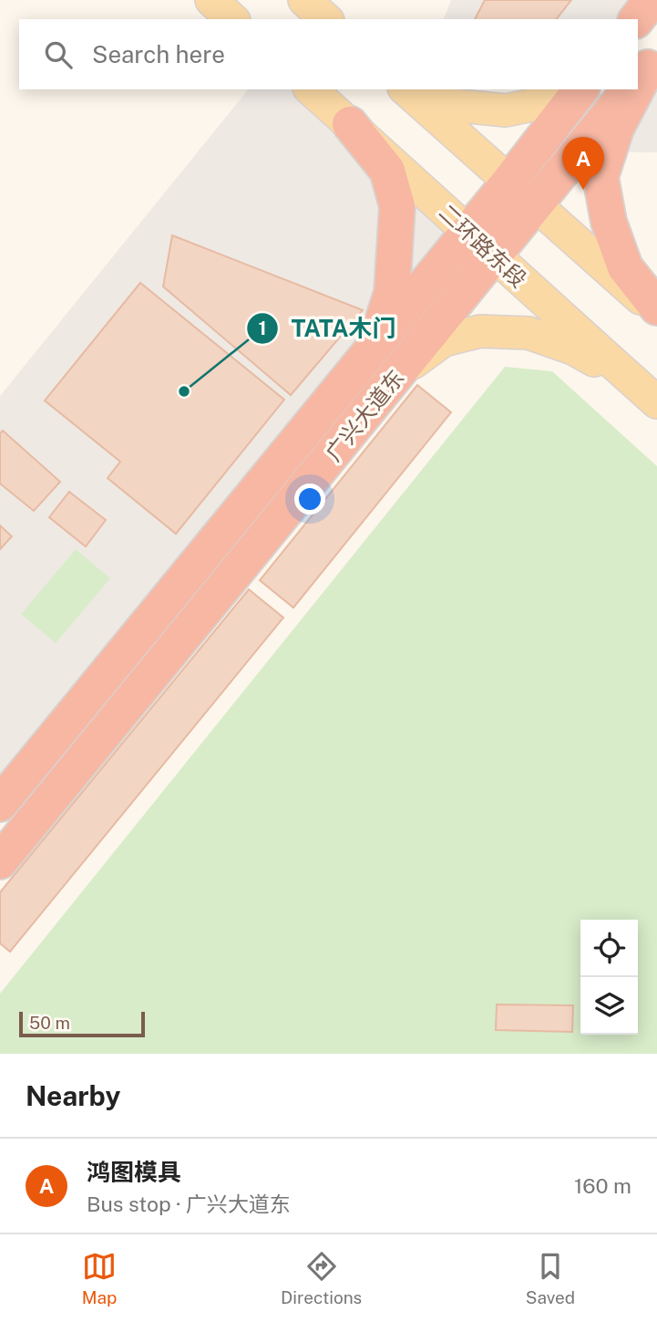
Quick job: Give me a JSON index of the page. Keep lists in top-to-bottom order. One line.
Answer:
{"streets":{"highway":["广兴大道东"],"main road":["二环路东段"]},"crossings":[["二环路东段","广兴大道东"]],"places":["TATA木门"],"scale_bar":"50 m","page":{"search":"Search here","pins":"A","scale":"50 m","heading":"Nearby","list":[{"mark":"A","name":"鸿图模具","note":"Bus stop · 广兴大道东","value":"160 m"}],"nav":["Map","Directions","Saved"]}}
